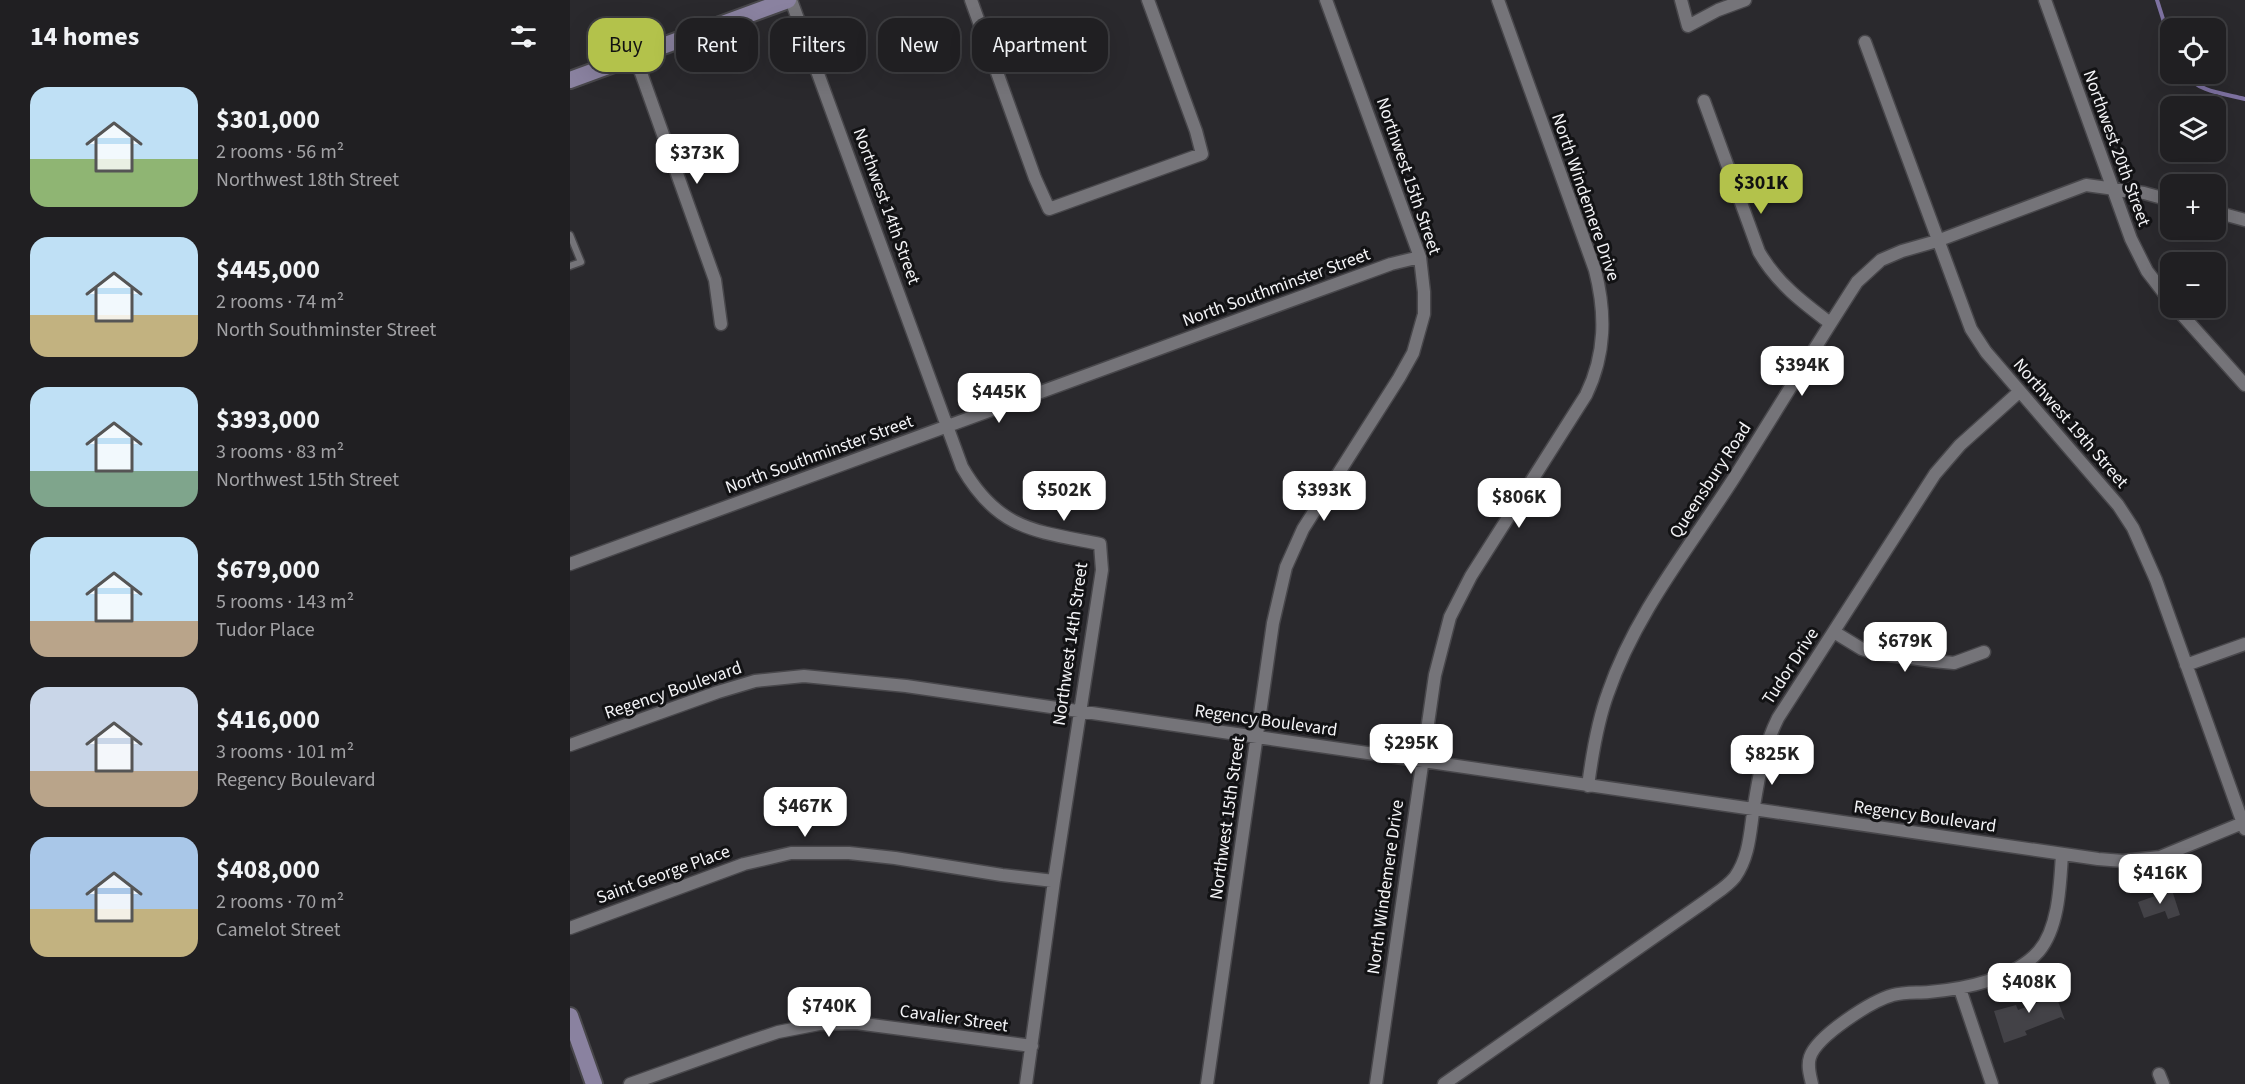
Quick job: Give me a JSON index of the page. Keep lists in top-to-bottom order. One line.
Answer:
{"streets":{"street":["Northwest 20th Street","Northwest 15th Street","North Windemere Drive","Northwest 14th Street","North Southminster Street","Northwest 19th Street","Queensbury Road","Tudor Drive","Regency Boulevard","Saint George Place","Cavalier Street"]},"crossings":[["Northwest 20th Street","Queensbury Road"],["Northwest 15th Street","North Southminster Street"],["Northwest 15th Street","Regency Boulevard"],["North Windemere Drive","Regency Boulevard"],["Northwest 14th Street","North Southminster Street"],["Northwest 14th Street","Regency Boulevard"],["Northwest 14th Street","Saint George Place"],["Northwest 14th Street","Cavalier Street"],["Northwest 19th Street","Queensbury Road"],["Northwest 19th Street","Tudor Drive"],["Northwest 19th Street","Regency Boulevard"],["Queensbury Road","Regency Boulevard"],["Tudor Drive","Regency Boulevard"]],"page":{"heading":"14 homes","map_buttons":["+","−"],"chip":["Buy","Rent","Filters","New","Apartment"],"list":[{"name":"$301,000","note":"2 rooms · 56 m² · Northwest 18th Street"},{"name":"$445,000","note":"2 rooms · 74 m² · North Southminster Street"},{"name":"$393,000","note":"3 rooms · 83 m² · Northwest 15th Street"},{"name":"$679,000","note":"5 rooms · 143 m² · Tudor Place"},{"name":"$416,000","note":"3 rooms · 101 m² · Regency Boulevard"},{"name":"$408,000","note":"2 rooms · 70 m² · Camelot Street"}],"price":["$373K","$301K","$394K","$445K","$502K","$393K","$806K","$679K","$295K","$825K","$467K","$416K","$408K","$740K"]}}
